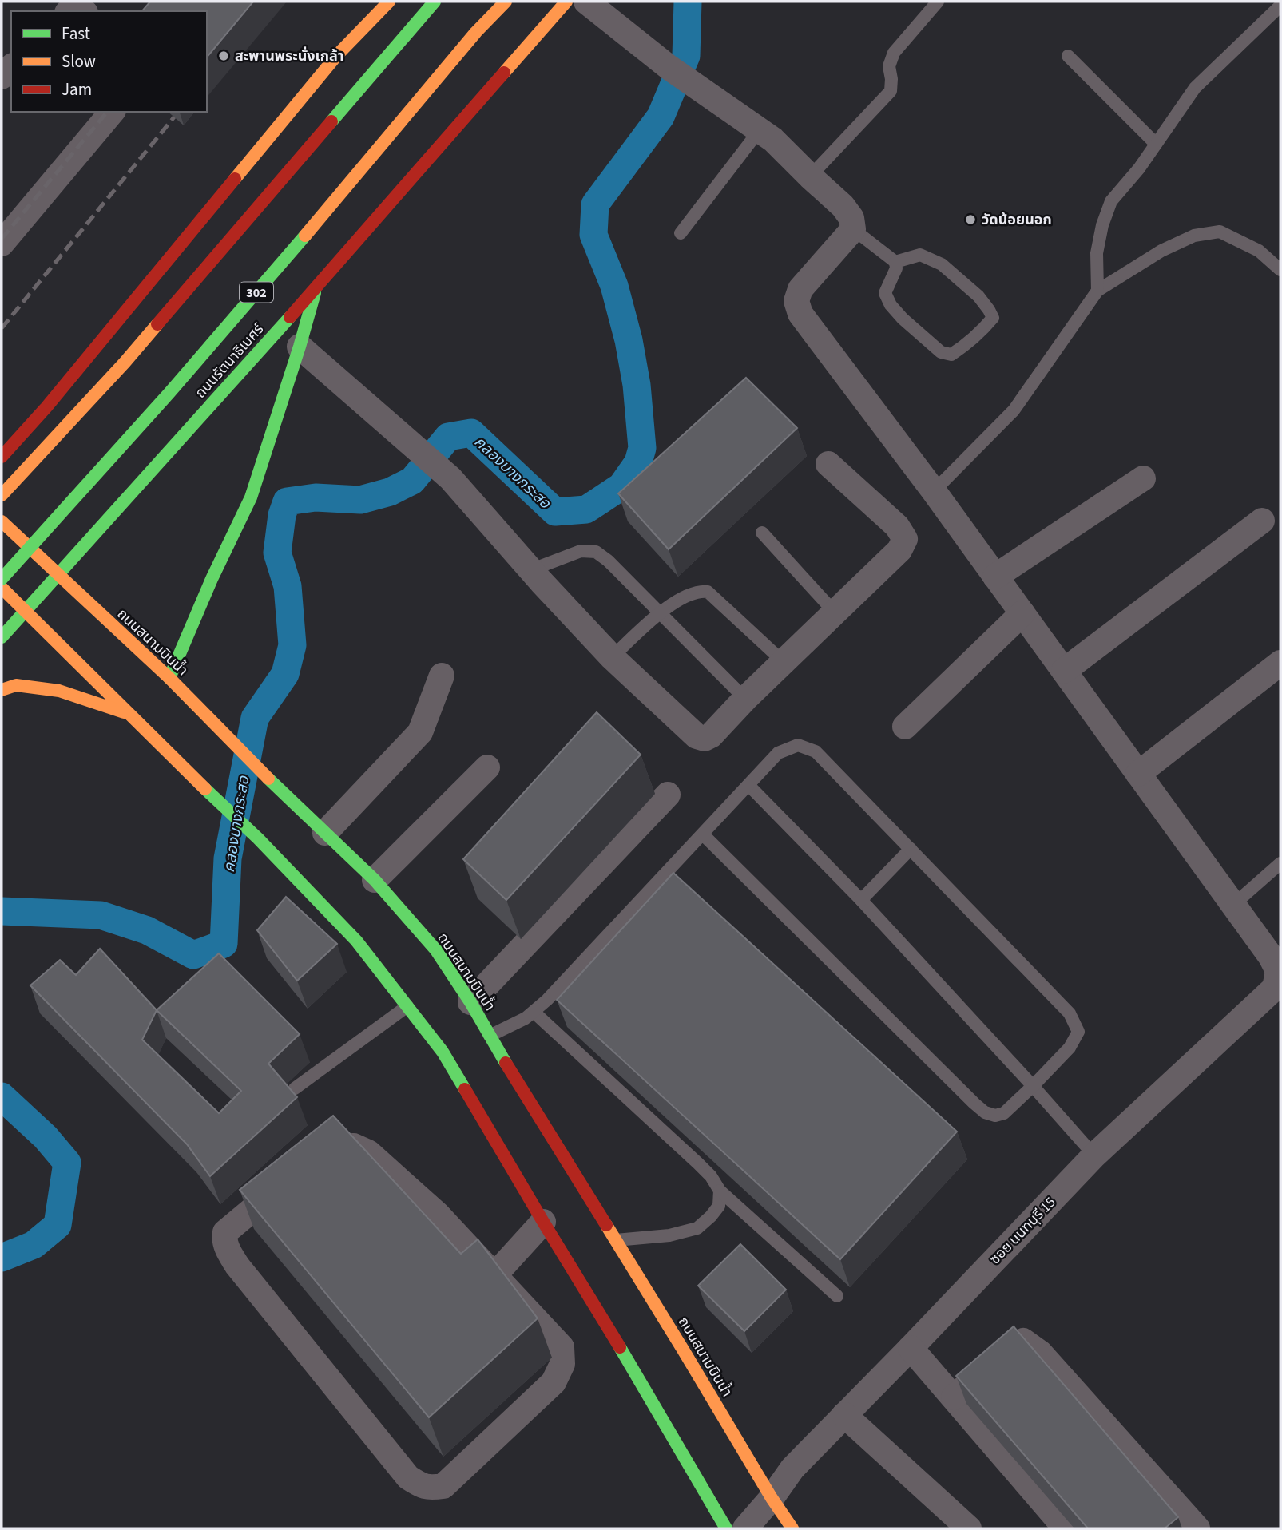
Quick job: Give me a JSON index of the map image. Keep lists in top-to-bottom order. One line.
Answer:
{"streets":{"main road":["302","ถนนรัตนาธิเบศร์","ถนนสนามบินน้ำ"],"street":["ซอย นนทบุรี 15"]},"crossings":[["ถนนรัตนาธิเบศร์","ถนนสนามบินน้ำ"],["ถนนสนามบินน้ำ","ซอย นนทบุรี 15"]],"water":["คลองบางกระสอ"],"places":["สะพานพระนั่งเกล้า","วัดน้อยนอก"],"legend":["Fast","Slow","Jam"]}
